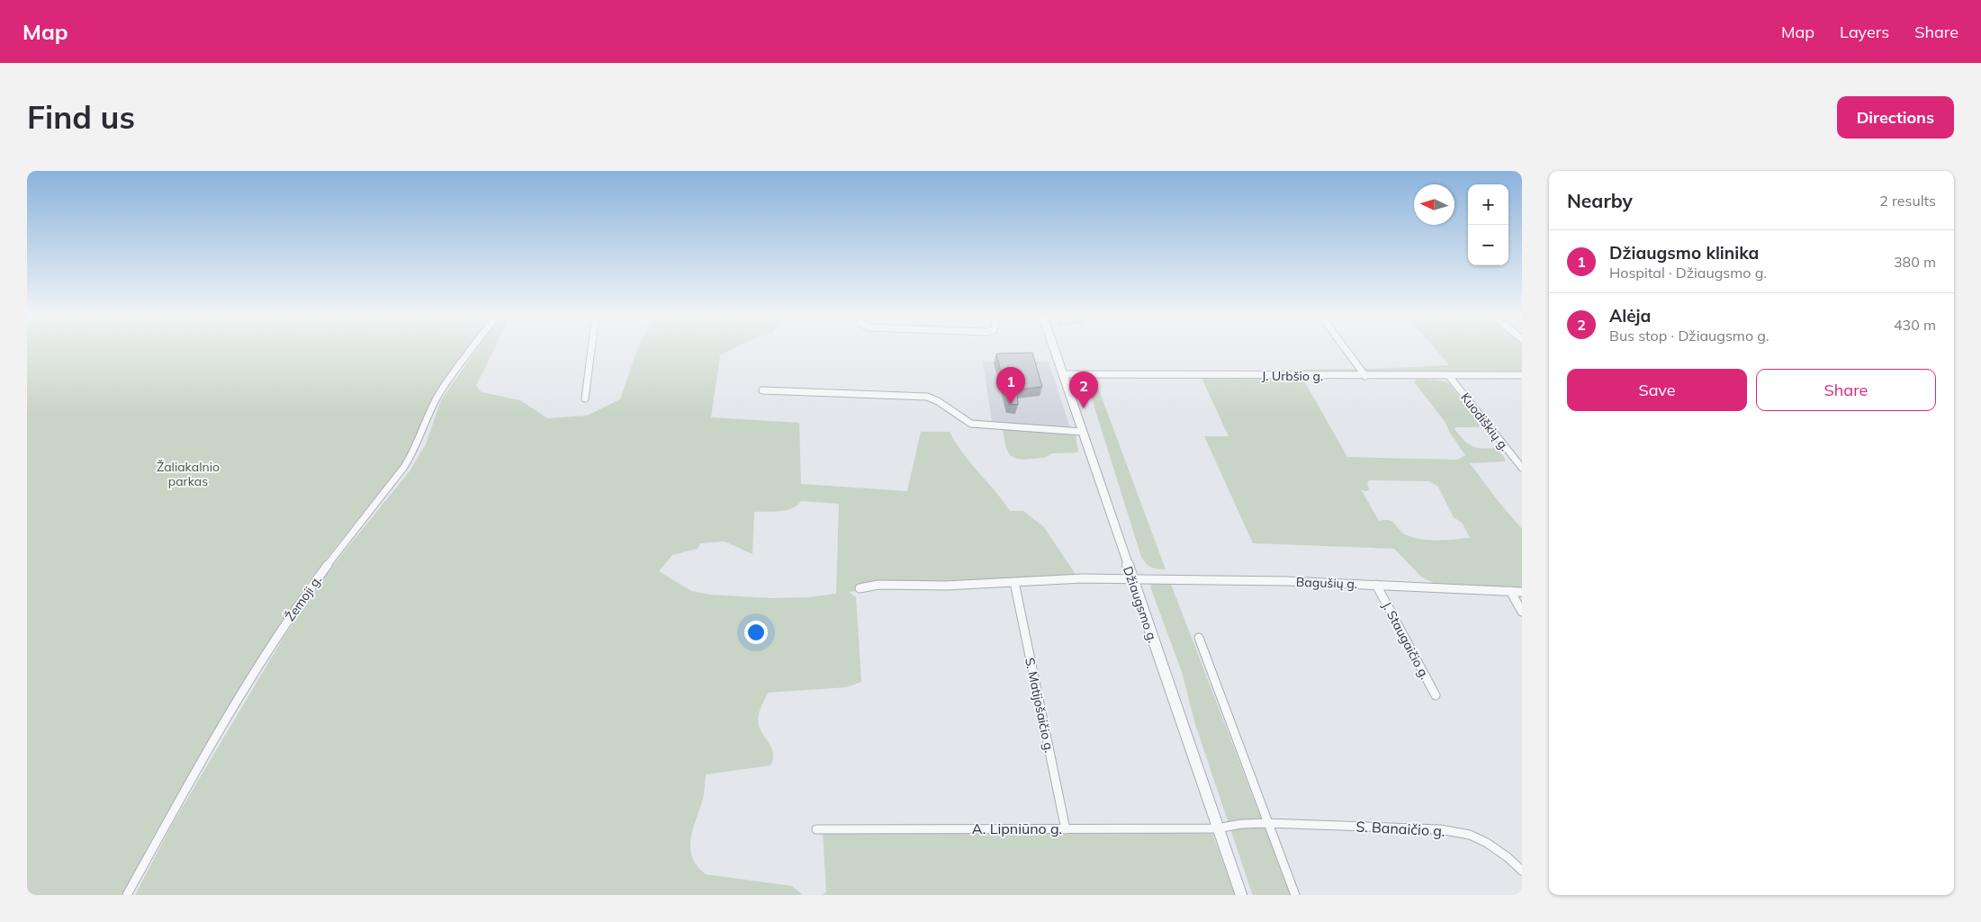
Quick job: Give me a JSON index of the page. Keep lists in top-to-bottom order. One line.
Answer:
{"streets":{"street":["J. Urbšio g.","Kuodiškių g.","Bagušių g.","Žemoji g.","Džiaugsmo g.","J. Staugaičio g.","S. Matijošaičio g.","A. Lipniūno g.","S. Banaičio g."]},"crossings":[["J. Urbšio g.","Kuodiškių g."],["J. Urbšio g.","Džiaugsmo g."],["Bagušių g.","Džiaugsmo g."],["Bagušių g.","J. Staugaičio g."],["Bagušių g.","S. Matijošaičio g."],["Džiaugsmo g.","A. Lipniūno g."],["Džiaugsmo g.","S. Banaičio g."],["S. Matijošaičio g.","A. Lipniūno g."],["A. Lipniūno g.","S. Banaičio g."]],"parks":["Žaliakalnio parkas"],"north":"left","page":{"header":"Map","nav":["Map","Layers","Share"],"buttons":["Directions",["Save","Share"]],"title":"Find us","heading":["Nearby","2 results"],"map_buttons":["+","−"],"list":[{"mark":"1","name":"Džiaugsmo klinika","note":"Hospital · Džiaugsmo g.","value":"380 m"},{"mark":"2","name":"Alėja","note":"Bus stop · Džiaugsmo g.","value":"430 m"}],"pins":["1","2"]}}
